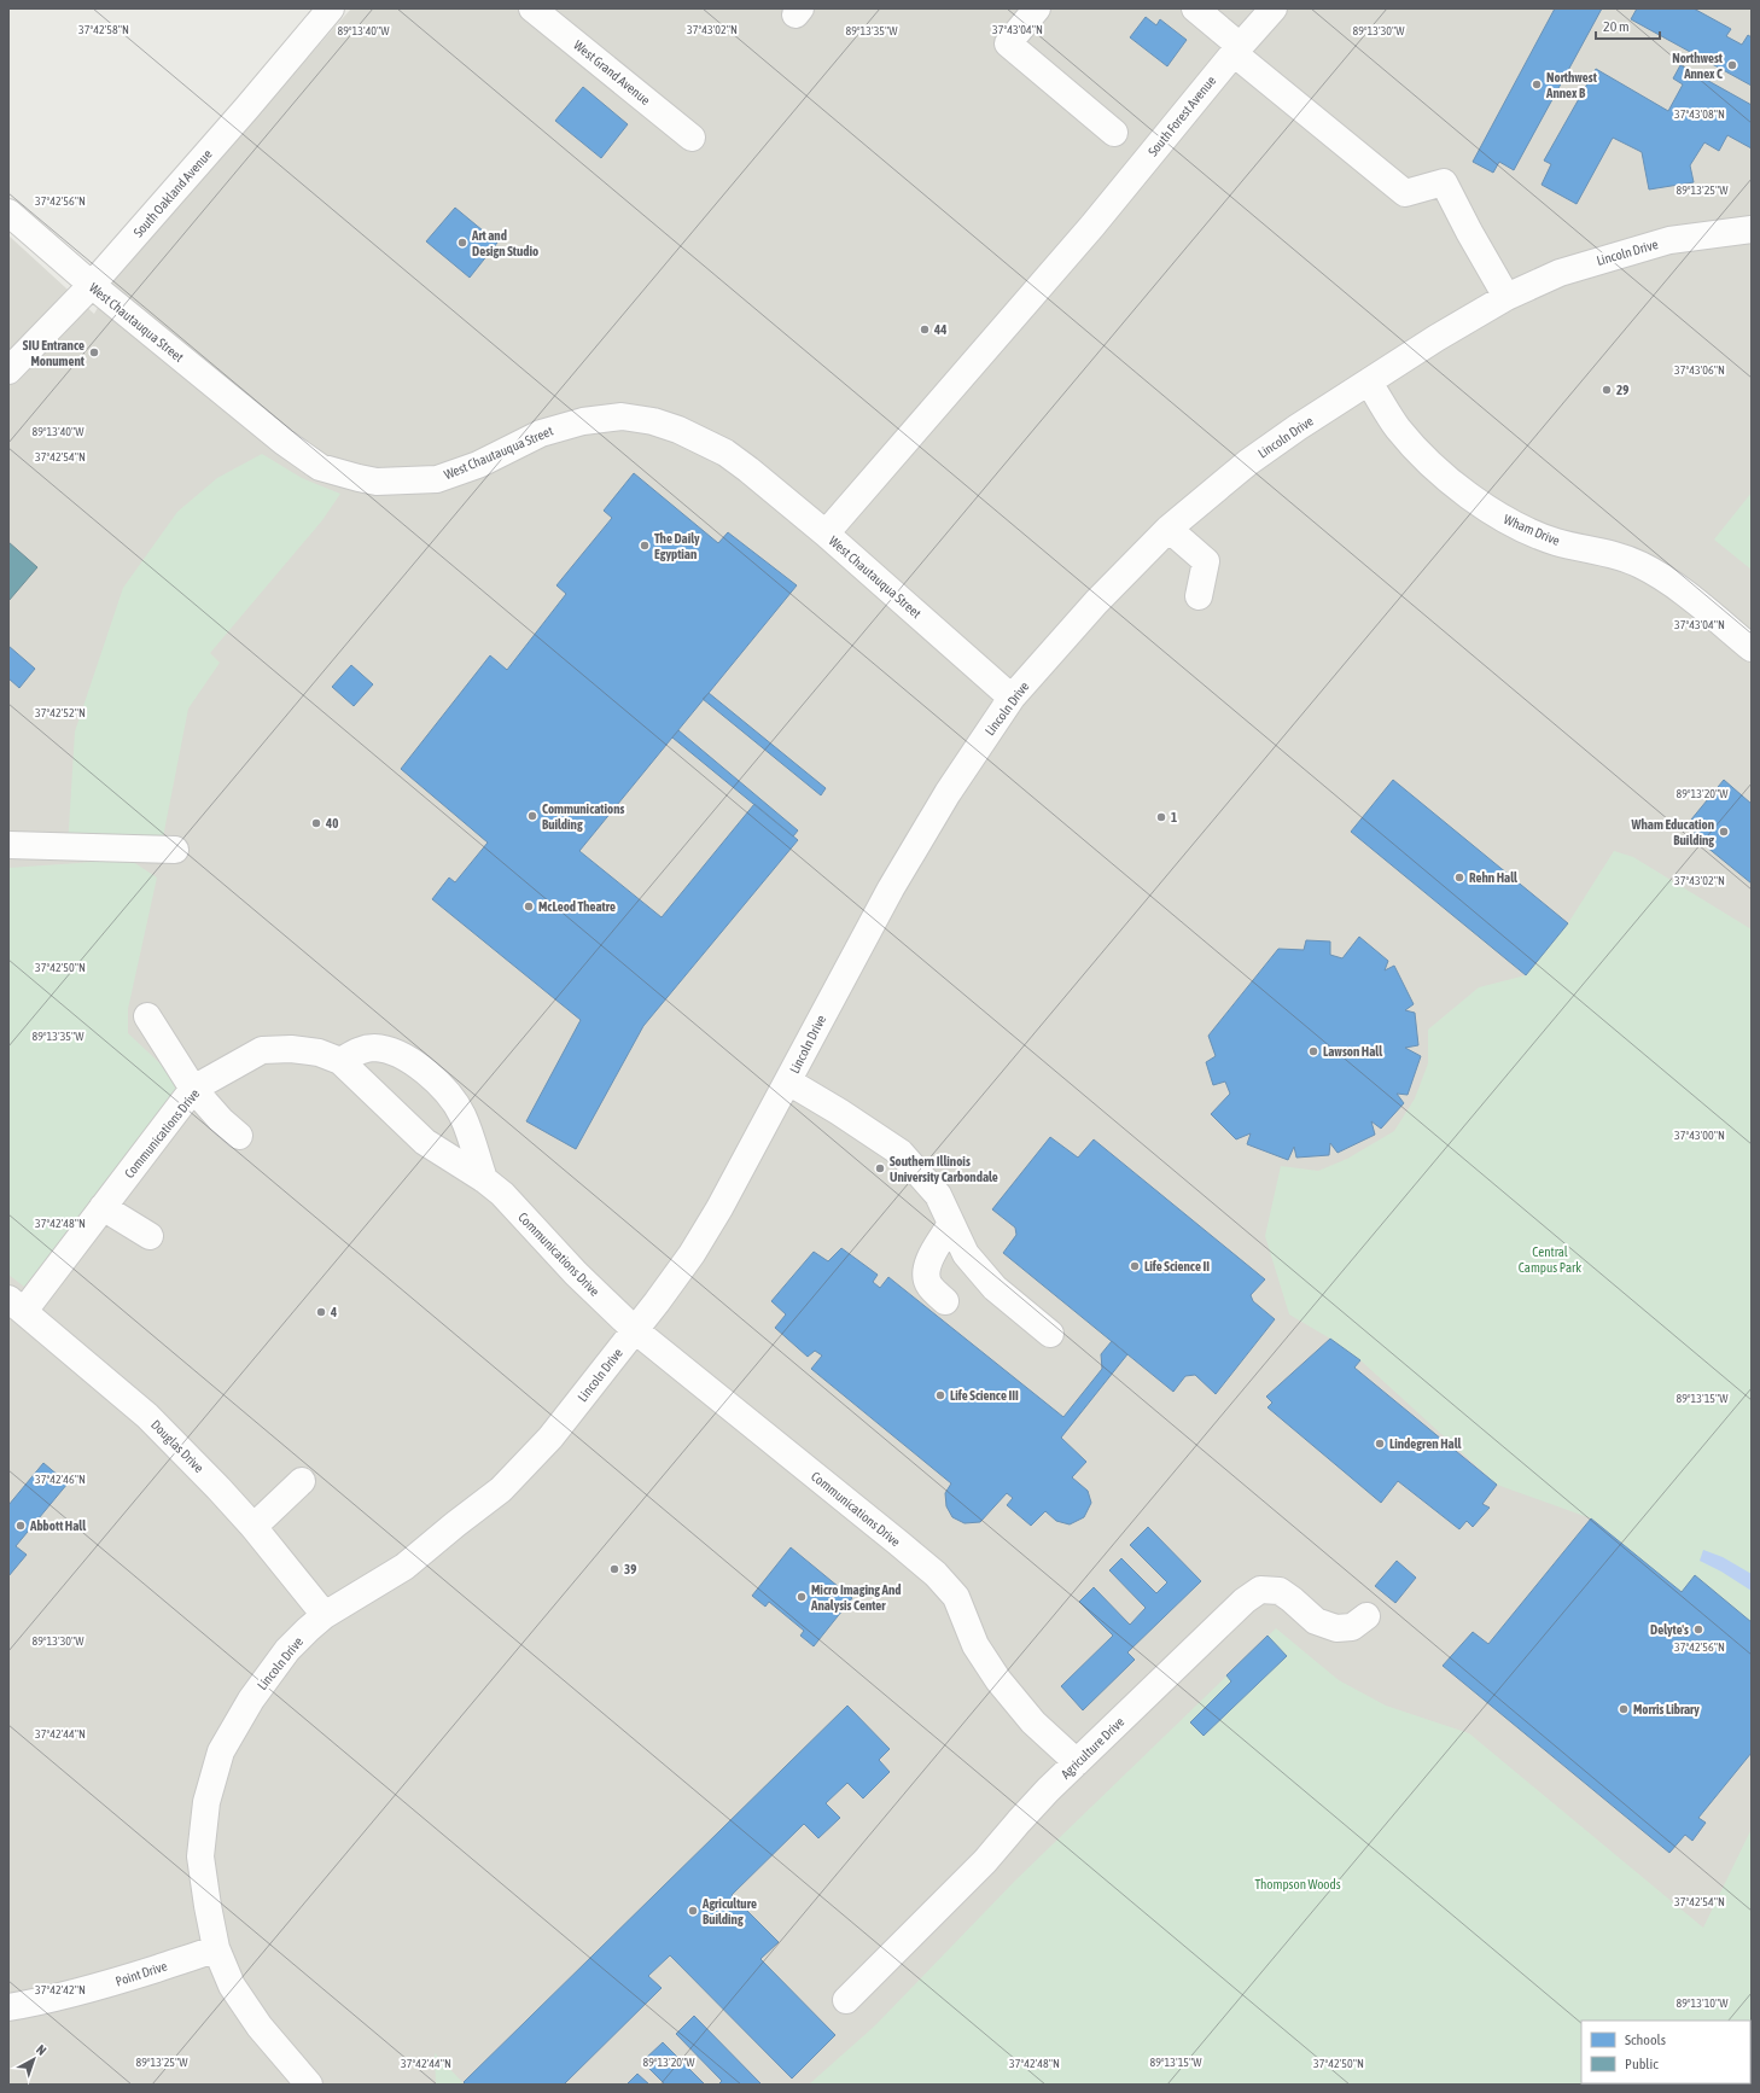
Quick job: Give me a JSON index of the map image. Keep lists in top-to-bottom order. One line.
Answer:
{"streets":{"street":["West Grand Avenue","South Forest Avenue","South Oakland Avenue","Lincoln Drive","West Chautauqua Street","Wham Drive","Communications Drive","Douglas Drive","Agriculture Drive","Point Drive"]},"crossings":[["South Forest Avenue","West Chautauqua Street"],["South Oakland Avenue","West Chautauqua Street"],["Lincoln Drive","West Chautauqua Street"],["Lincoln Drive","Wham Drive"],["Lincoln Drive","Communications Drive"],["Lincoln Drive","Douglas Drive"],["Lincoln Drive","Point Drive"],["Communications Drive","Douglas Drive"],["Communications Drive","Agriculture Drive"]],"parks":["Central Campus Park","Thompson Woods"],"places":["Northwest Annex C","Northwest Annex B","Art and Design Studio","44","SIU Entrance Monument","29","The Daily Egyptian","Communications Building","1","40","Wham Education Building","Rehn Hall","McLeod Theatre","Lawson Hall","Southern Illinois University Carbondale","Life Science II","4","Life Science III","Lindegren Hall","Abbott Hall","39","Micro Imaging And Analysis Center","Delyte's","Morris Library","Agriculture Building"],"legend":["Schools","Public"],"scale_bar":"20 m","north":"top right","coordinates":["37°42'58\"N","37°43'02\"N","37°43'04\"N","89°13'40\"W","89°13'35\"W","89°13'30\"W","37°43'08\"N","89°13'25\"W","37°42'56\"N","37°43'06\"N","37°42'54\"N","37°42'52\"N","89°13'20\"W","37°42'50\"N","37°43'00\"N","37°42'48\"N","89°13'15\"W","37°42'46\"N","37°42'44\"N","37°42'42\"N","89°13'10\"W"]}
